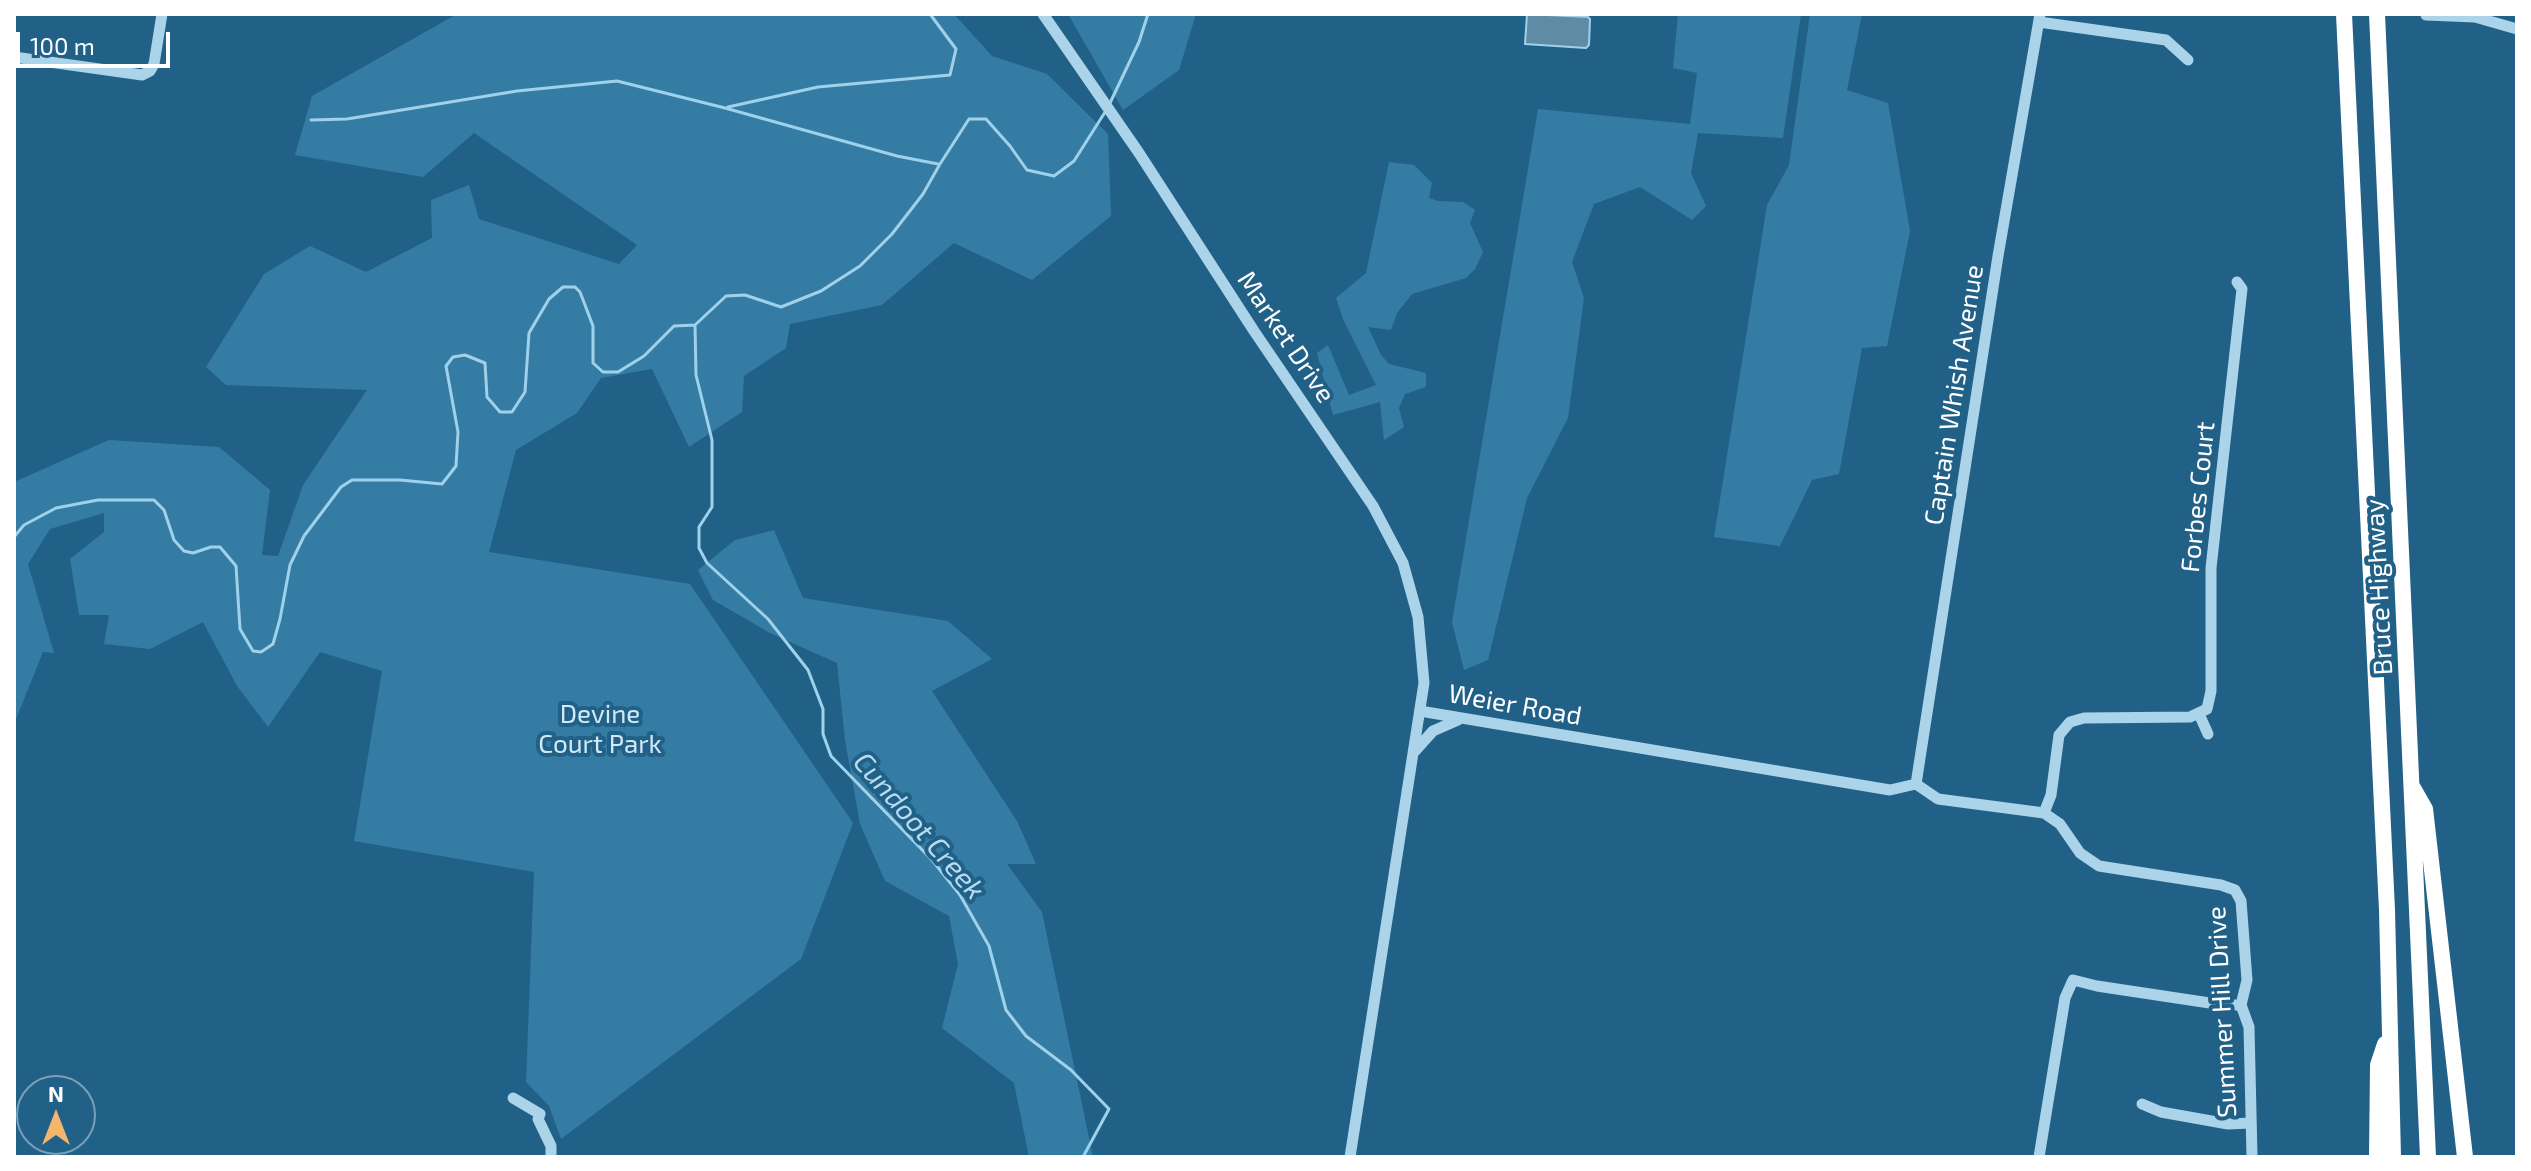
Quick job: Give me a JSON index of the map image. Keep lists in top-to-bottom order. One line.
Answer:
{"streets":{"highway":["Bruce Highway"],"street":["Market Drive","Captain Whish Avenue","Forbes Court","Weier Road","Summer Hill Drive"]},"crossings":[["Market Drive","Weier Road"],["Captain Whish Avenue","Weier Road"]],"water":["Cundoot Creek"],"parks":["Devine Court Park"],"scale_bar":"100 m","north":"top"}
